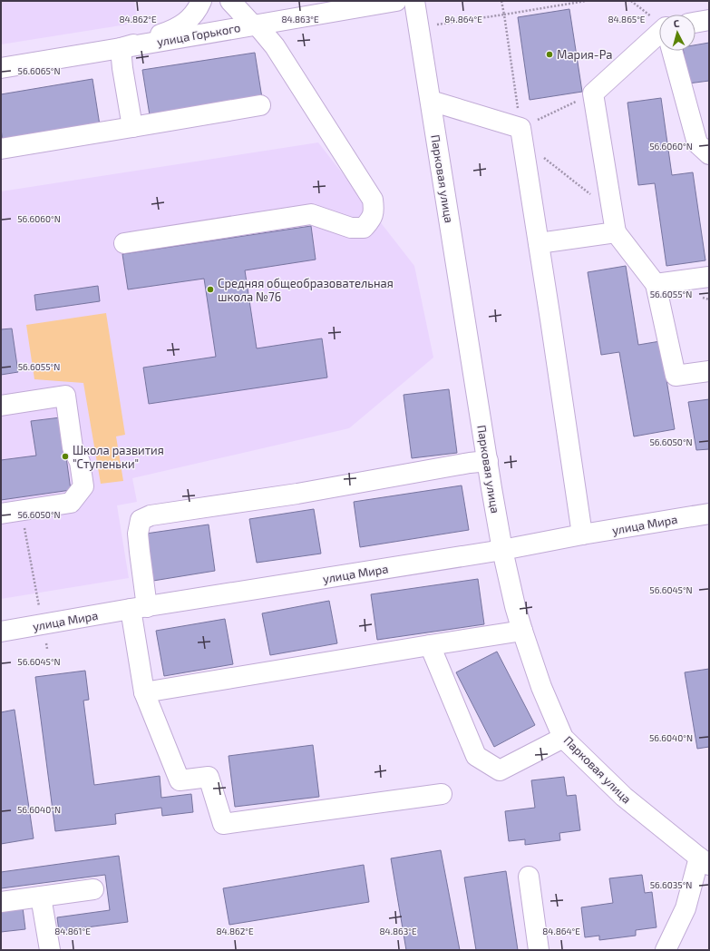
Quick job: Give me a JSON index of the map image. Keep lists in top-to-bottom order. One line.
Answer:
{"streets":{"street":["улица Горького","Парковая улица","улица Мира"]},"crossings":[["Парковая улица","улица Мира"]],"places":["Мария-Ра","Средняя общеобразовательная школа №76","Школа развития \"Ступеньки\""],"north":"top","coordinates":["84.862°E","84.863°E","84.864°E","84.865°E","56.6065°N","56.6060°N","56.6055°N","56.6050°N","56.6045°N","56.6040°N","56.6035°N","84.861°E"]}
